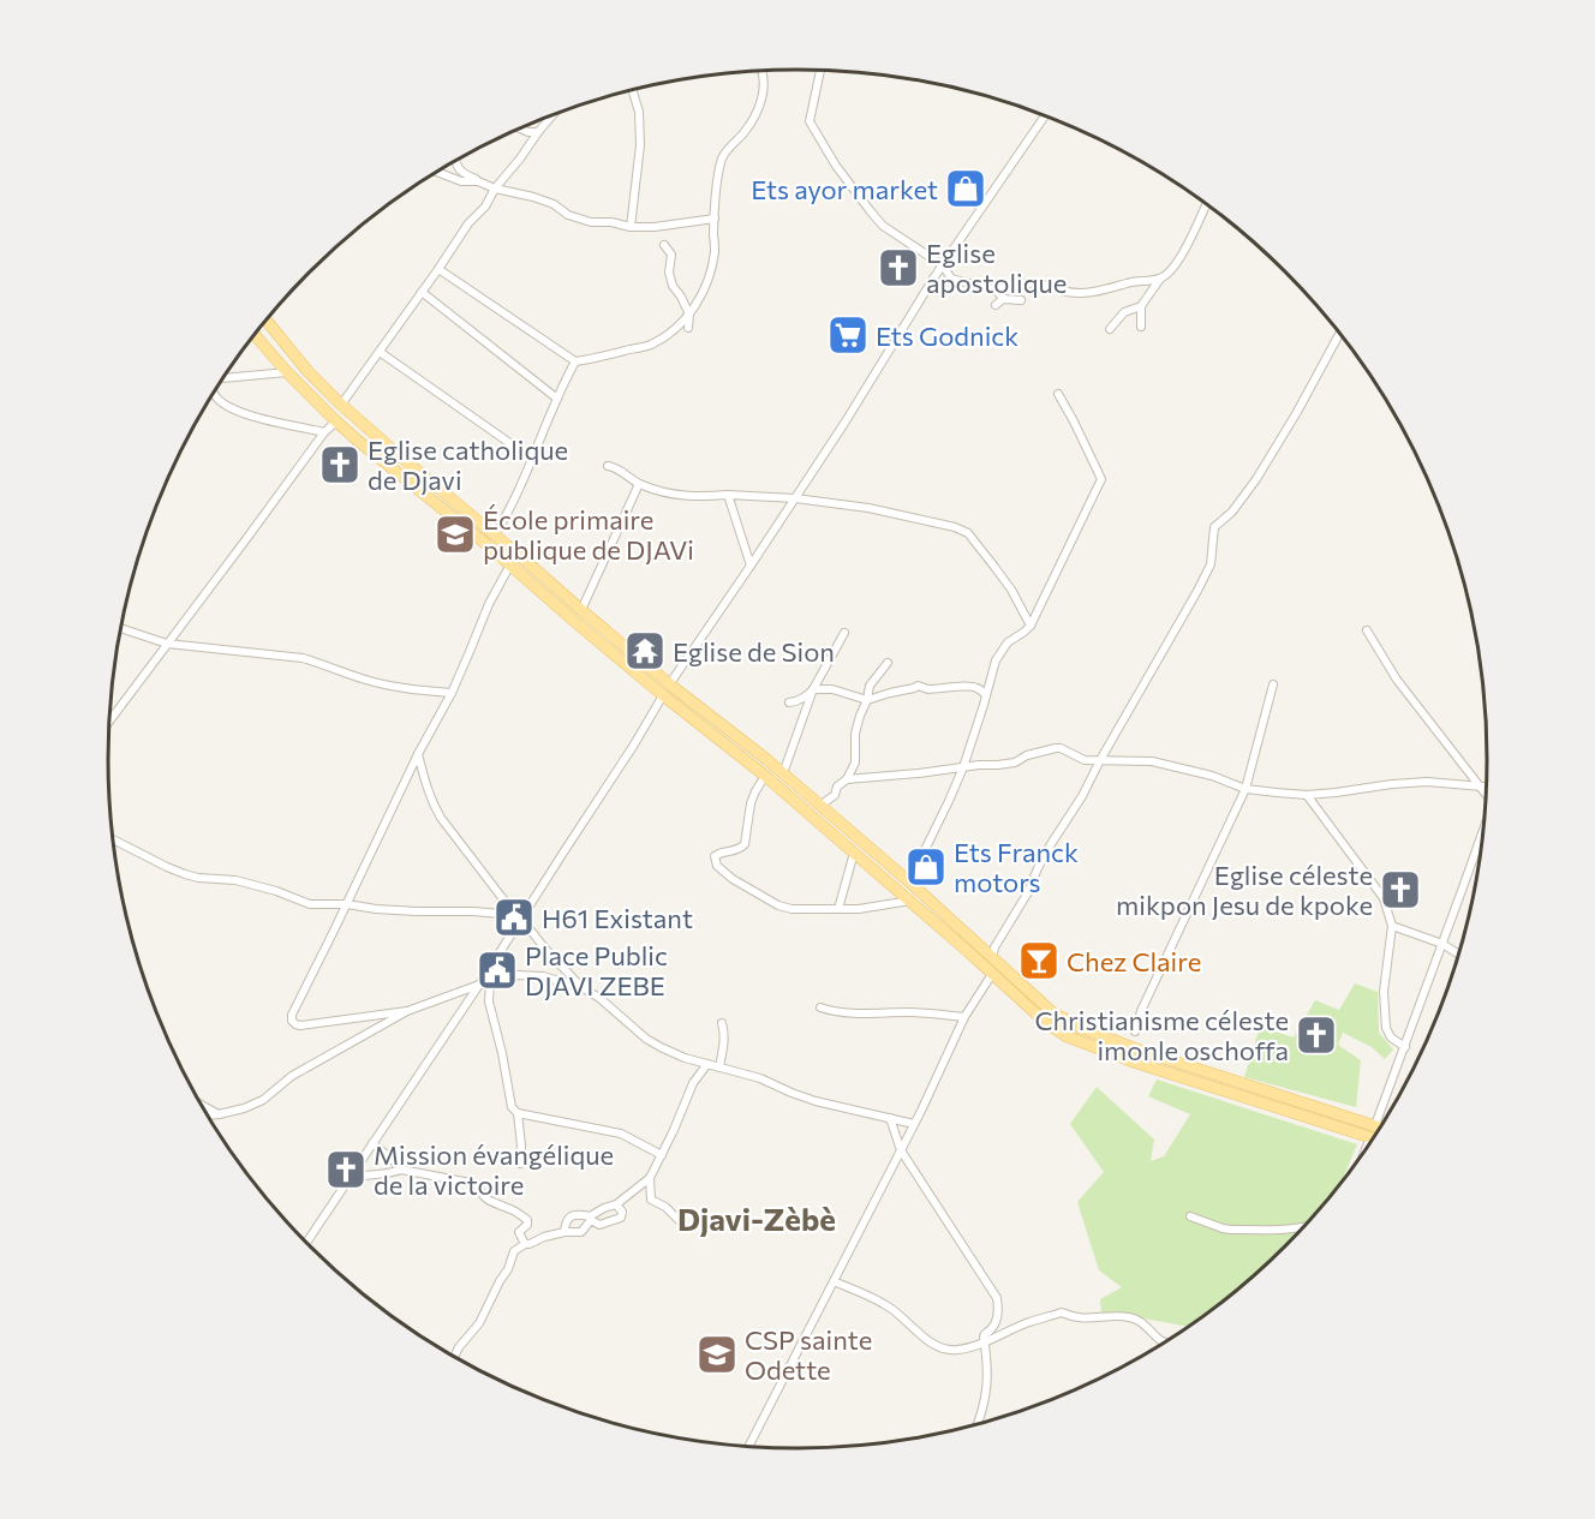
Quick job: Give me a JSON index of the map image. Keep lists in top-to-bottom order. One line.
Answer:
{"districts":["Djavi-Zèbè"],"places":{"shop":["Ets ayor market","Ets Franck motors"],"church":["Eglise apostolique","Eglise catholique de Djavi","Eglise céleste mikpon Jesu de kpoke","Christianisme céleste imonle oschoffa","Mission évangélique de la victoire"],"supermarket":["Ets Godnick"],"school or university":["École primaire publique de DJAVi","CSP sainte Odette"],"temple":["Eglise de Sion"],"public building":["H61 Existant","Place Public DJAVI ZEBE"],"bar":["Chez Claire"]}}
